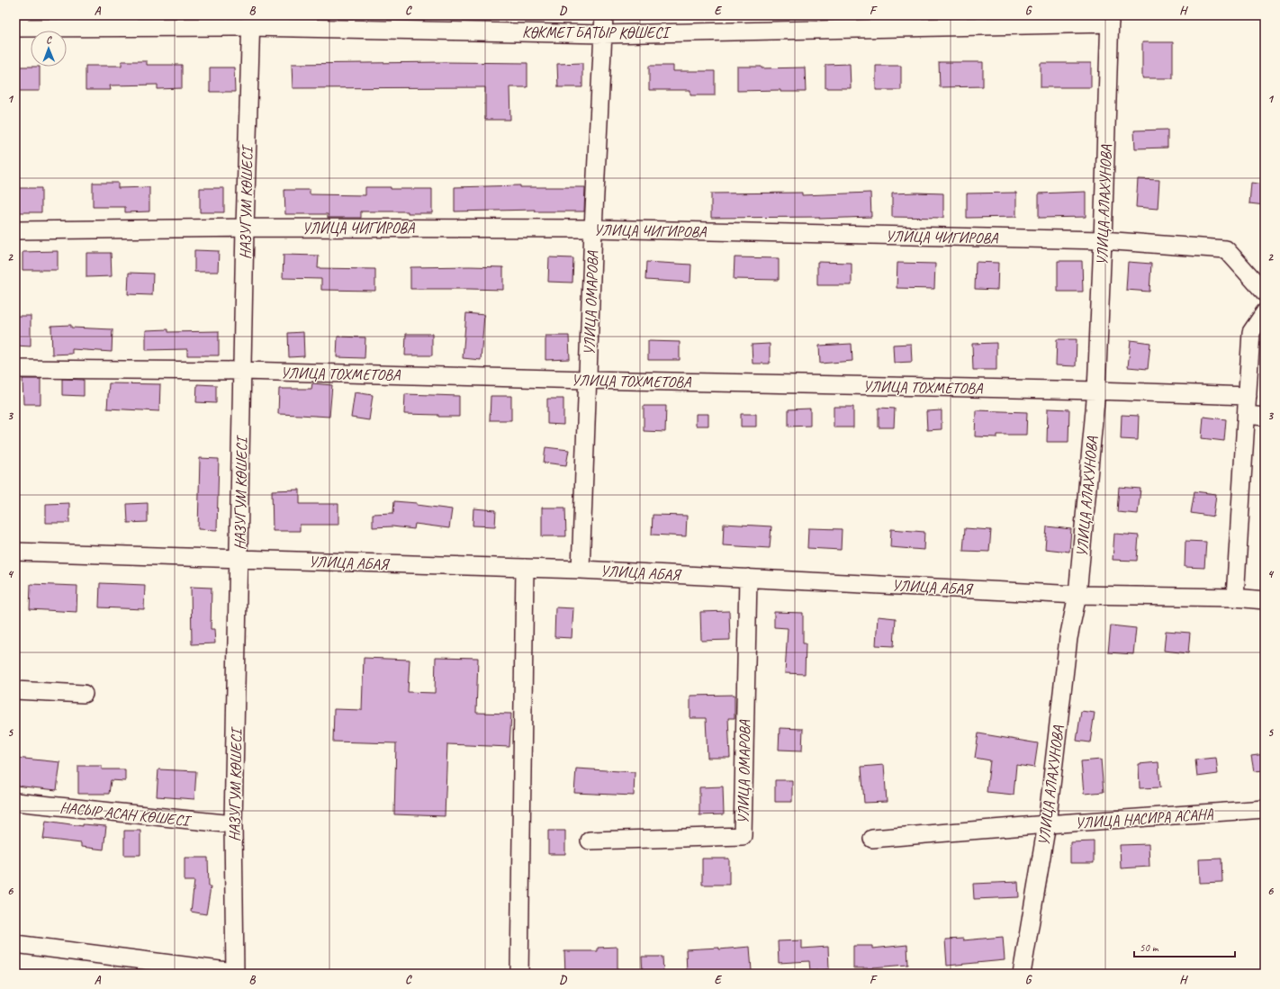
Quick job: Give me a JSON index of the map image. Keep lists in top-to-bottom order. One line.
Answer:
{"streets":{"street":["КӨКМЕТ БАТЫР КӨШЕСІ","НАЗУГУМ КӨШЕСІ","УЛИЦА АЛАХУНОВА","УЛИЦА ЧИГИРОВА","УЛИЦА ОМАРОВА","УЛИЦА ТОХМЕТОВА","УЛИЦА АБАЯ","НАСЫР АСАН КӨШЕСІ","УЛИЦА НАСИРА АСАНА"]},"crossings":[["КӨКМЕТ БАТЫР КӨШЕСІ","НАЗУГУМ КӨШЕСІ"],["КӨКМЕТ БАТЫР КӨШЕСІ","УЛИЦА АЛАХУНОВА"],["КӨКМЕТ БАТЫР КӨШЕСІ","УЛИЦА ОМАРОВА"],["НАЗУГУМ КӨШЕСІ","УЛИЦА ЧИГИРОВА"],["НАЗУГУМ КӨШЕСІ","УЛИЦА ТОХМЕТОВА"],["НАЗУГУМ КӨШЕСІ","УЛИЦА АБАЯ"],["НАЗУГУМ КӨШЕСІ","НАСЫР АСАН КӨШЕСІ"],["УЛИЦА АЛАХУНОВА","УЛИЦА ЧИГИРОВА"],["УЛИЦА АЛАХУНОВА","УЛИЦА ТОХМЕТОВА"],["УЛИЦА АЛАХУНОВА","УЛИЦА АБАЯ"],["УЛИЦА АЛАХУНОВА","УЛИЦА НАСИРА АСАНА"],["УЛИЦА ЧИГИРОВА","УЛИЦА ОМАРОВА"],["УЛИЦА ОМАРОВА","УЛИЦА ТОХМЕТОВА"],["УЛИЦА ОМАРОВА","УЛИЦА АБАЯ"]],"scale_bar":"50 m","north":"top","grid":{"columns":["A","B","C","D","E","F","G","H"],"rows":["1","2","3","4","5","6"]}}
